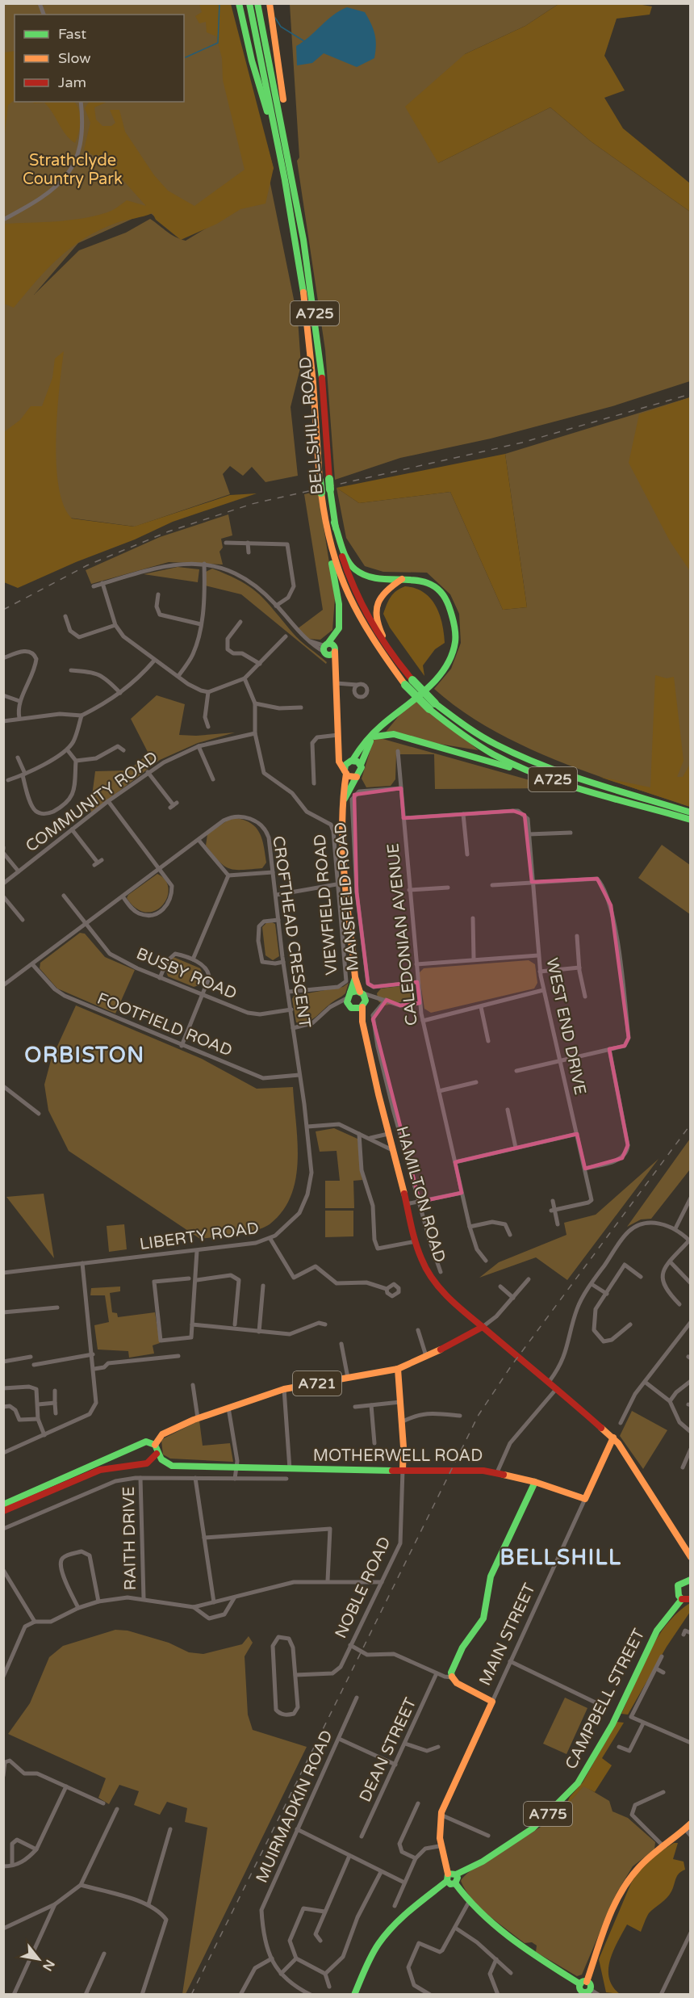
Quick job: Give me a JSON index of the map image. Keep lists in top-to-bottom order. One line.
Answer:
{"streets":{"main road":["A725","BELLSHILL ROAD","HAMILTON ROAD","A721","MOTHERWELL ROAD","MAIN STREET","CAMPBELL STREET","A775"],"street":["COMMUNITY ROAD","MANSFIELD ROAD","VIEWFIELD ROAD","CROFTHEAD CRESCENT","CALEDONIAN AVENUE","BUSBY ROAD","FOOTFIELD ROAD","WEST END DRIVE","LIBERTY ROAD","RAITH DRIVE","NOBLE ROAD","DEAN STREET","MUIRMADKIN ROAD"]},"crossings":[["A725","BELLSHILL ROAD"],["COMMUNITY ROAD","VIEWFIELD ROAD"],["MANSFIELD ROAD","CALEDONIAN AVENUE"],["VIEWFIELD ROAD","CROFTHEAD CRESCENT"],["CROFTHEAD CRESCENT","BUSBY ROAD"],["CROFTHEAD CRESCENT","FOOTFIELD ROAD"],["CROFTHEAD CRESCENT","LIBERTY ROAD"],["HAMILTON ROAD","A721"],["HAMILTON ROAD","MAIN STREET"],["MOTHERWELL ROAD","NOBLE ROAD"],["MOTHERWELL ROAD","MAIN STREET"],["MAIN STREET","CAMPBELL STREET"],["MAIN STREET","A775"],["CAMPBELL STREET","A775"]],"districts":["ORBISTON","BELLSHILL"],"parks":["Strathclyde Country Park"],"legend":["Fast","Slow","Jam"],"north":"bottom right"}
